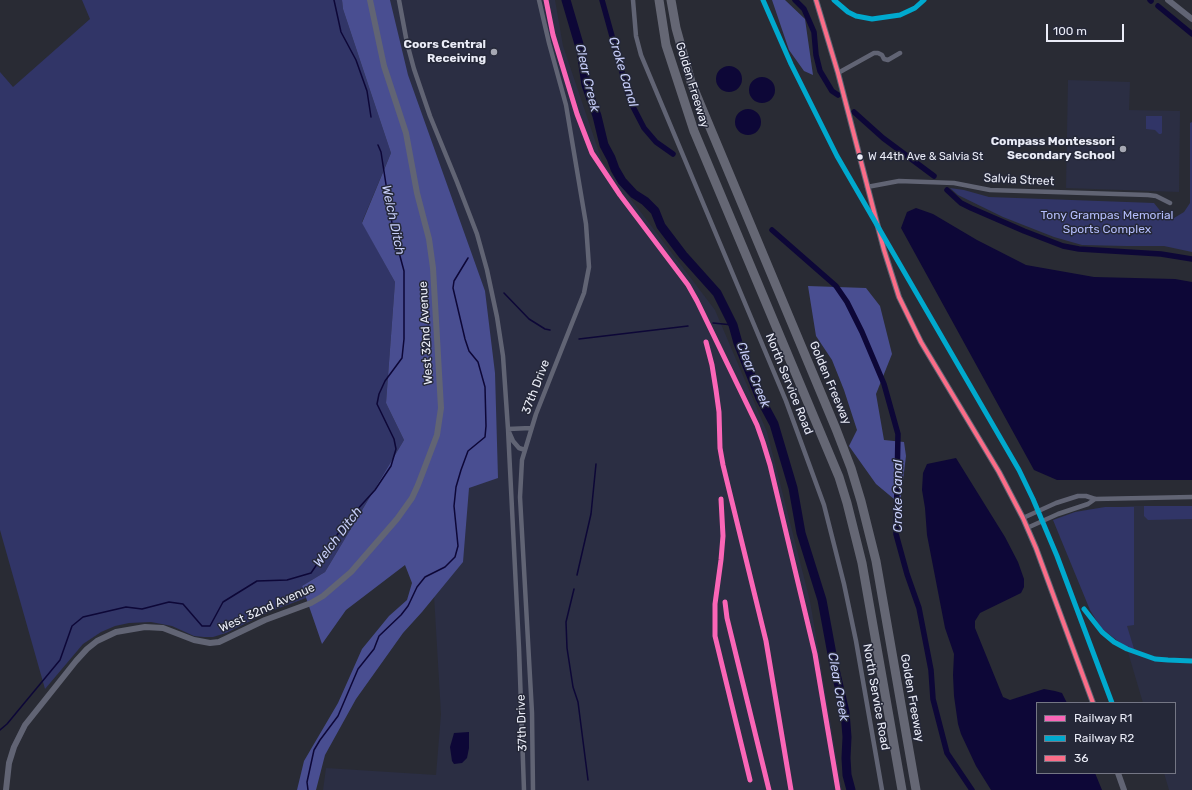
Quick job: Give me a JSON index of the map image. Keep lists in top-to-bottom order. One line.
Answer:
{"streets":{"highway":["Golden Freeway"],"street":["Salvia Street","West 32nd Avenue","North Service Road","37th Drive"]},"water":["Croke Canal","Clear Creek","Welch Ditch"],"parks":["Tony Grampas Memorial Sports Complex"],"places":["Coors Central Receiving","Compass Montessori Secondary School","W 44th Ave & Salvia St"],"lines":["rail line R1","rail line R2","transit line 36"],"legend":["Railway R1","Railway R2","36"],"scale_bar":"100 m"}
